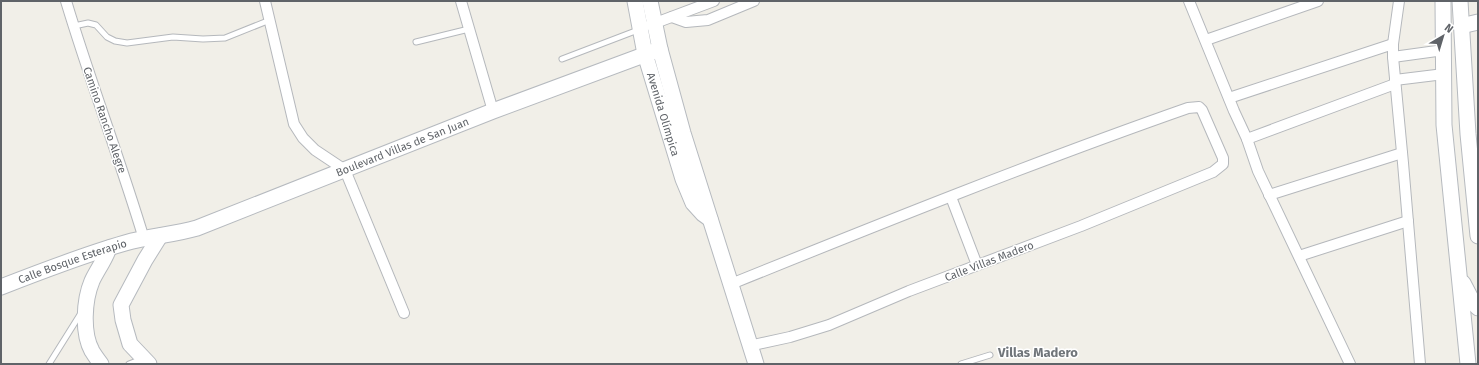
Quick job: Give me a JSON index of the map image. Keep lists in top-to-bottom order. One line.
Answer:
{"streets":{"street":["Avenida Olímpica","Camino Rancho Alegre","Boulevard Villas de San Juan","Calle Villas Madero","Calle Bosque Esterapio"]},"crossings":[["Avenida Olímpica","Boulevard Villas de San Juan"],["Avenida Olímpica","Calle Villas Madero"],["Camino Rancho Alegre","Boulevard Villas de San Juan"],["Camino Rancho Alegre","Calle Bosque Esterapio"],["Boulevard Villas de San Juan","Calle Bosque Esterapio"]],"districts":["Villas Madero"],"north":"top right"}
